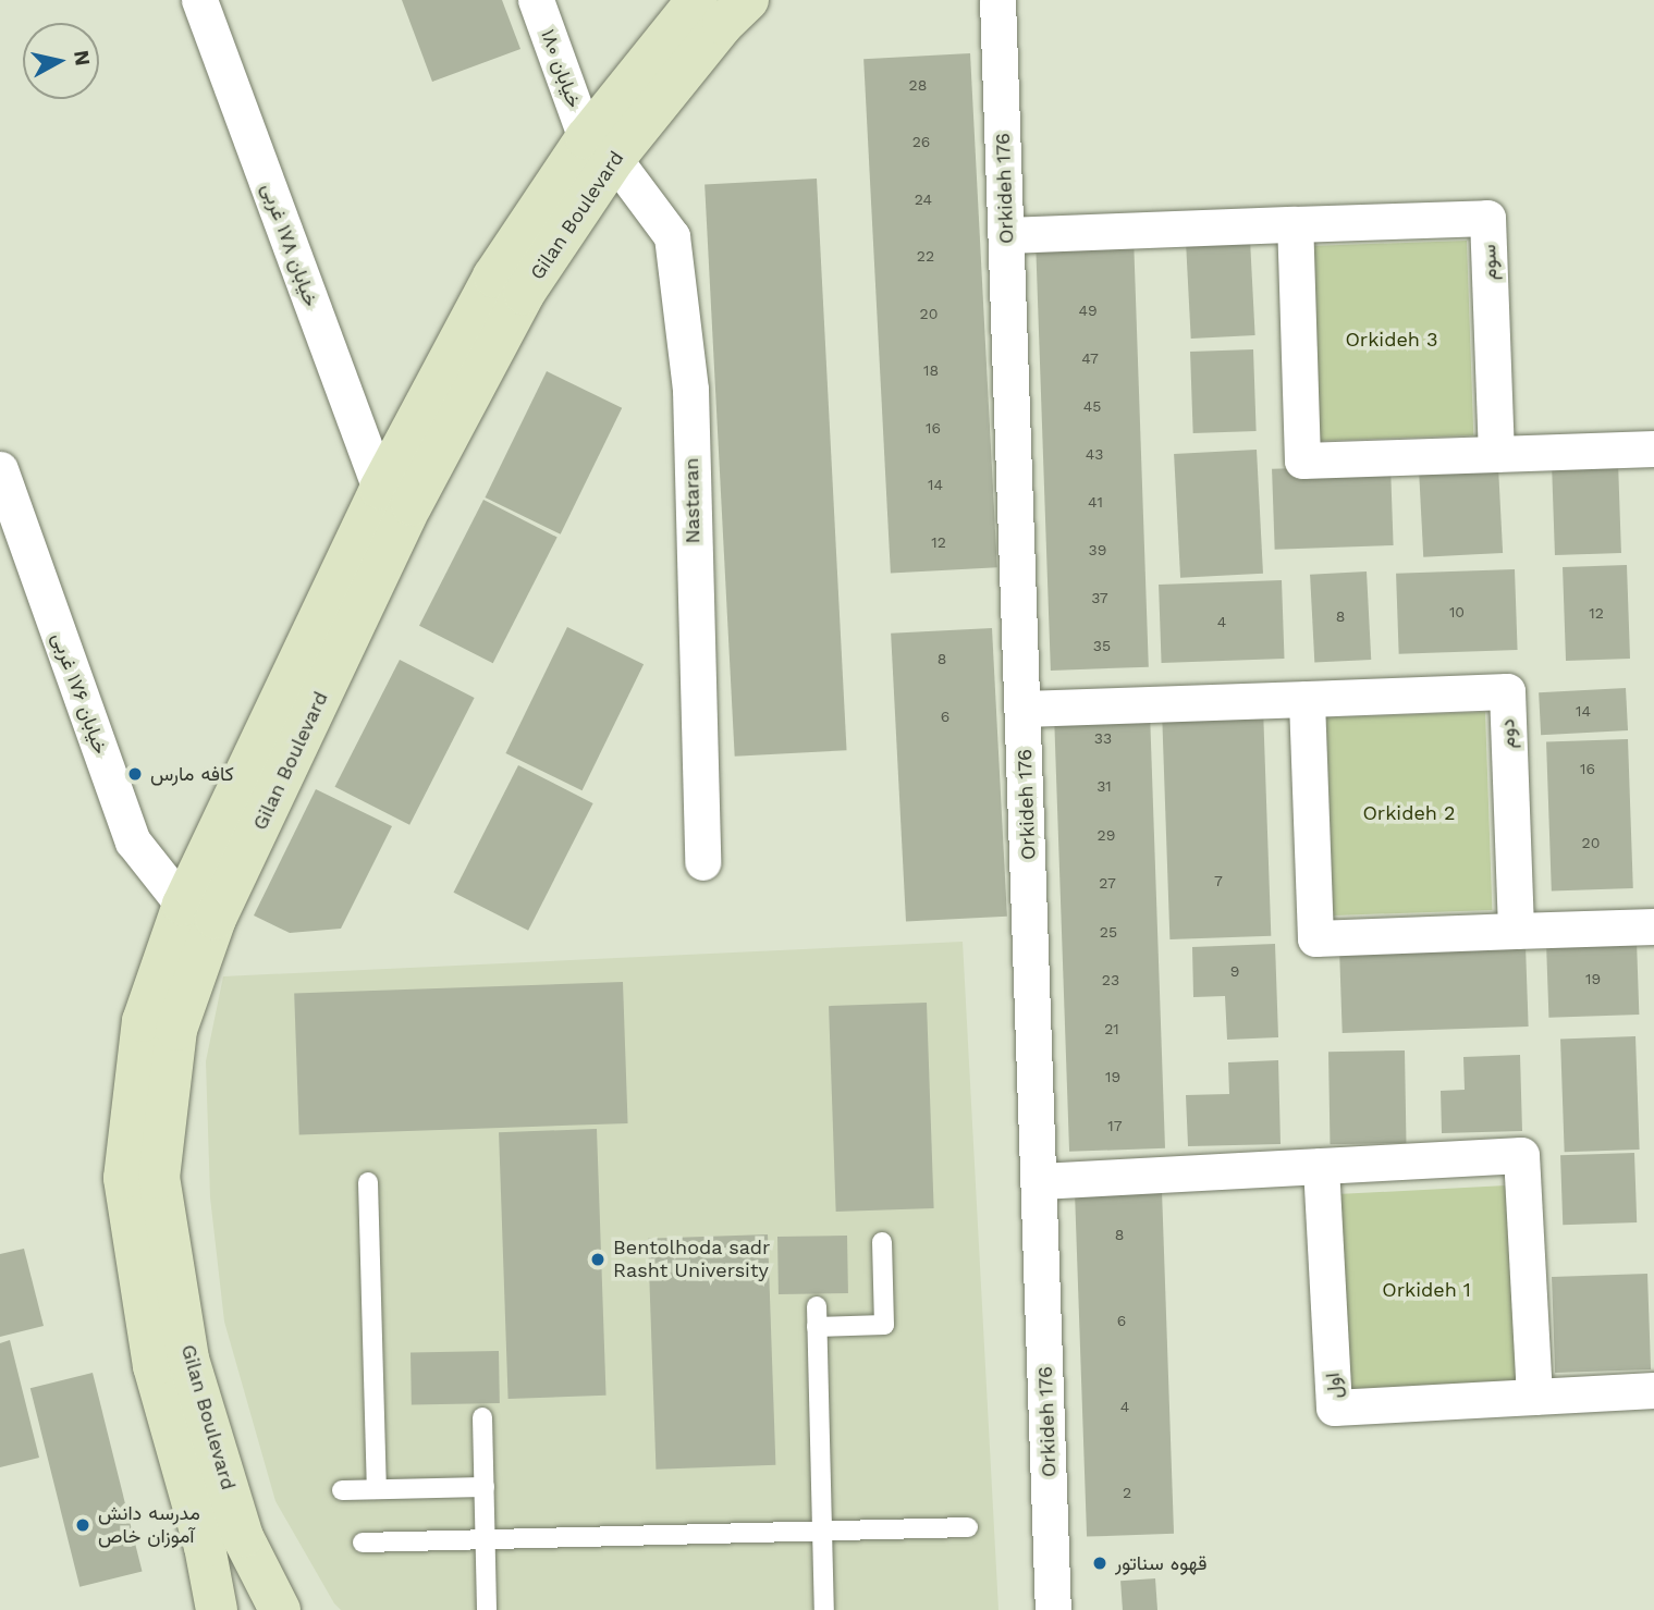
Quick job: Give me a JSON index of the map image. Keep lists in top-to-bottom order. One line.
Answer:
{"streets":{"main road":["Gilan Boulevard"],"street":["خیابان ۱۸۰","Orkideh 176","خیابان ۱۷۸ غربی","سوم","Nastaran","خیابان ۱۷۶ غربی","دوم","اول"]},"crossings":[["خیابان ۱۸۰","Gilan Boulevard"],["خیابان ۱۸۰","Nastaran"],["Orkideh 176","سوم"],["Orkideh 176","دوم"],["Gilan Boulevard","خیابان ۱۷۸ غربی"],["Gilan Boulevard","Nastaran"],["Gilan Boulevard","خیابان ۱۷۶ غربی"]],"parks":["Orkideh 3","Orkideh 2","Orkideh 1"],"places":["کافه مارس","Bentolhoda sadr Rasht University","مدرسه دانش آموزان خاص","قهوه سناتور"],"house_numbers":["28","26","24","22","49","20","47","18","45","16","43","14","41","12","39","37","10","12","8","4","35","8","14","6","33","16","31","29","20","7","27","25","9","19","23","21","19","17","8","6","4","2"],"north":"right"}
